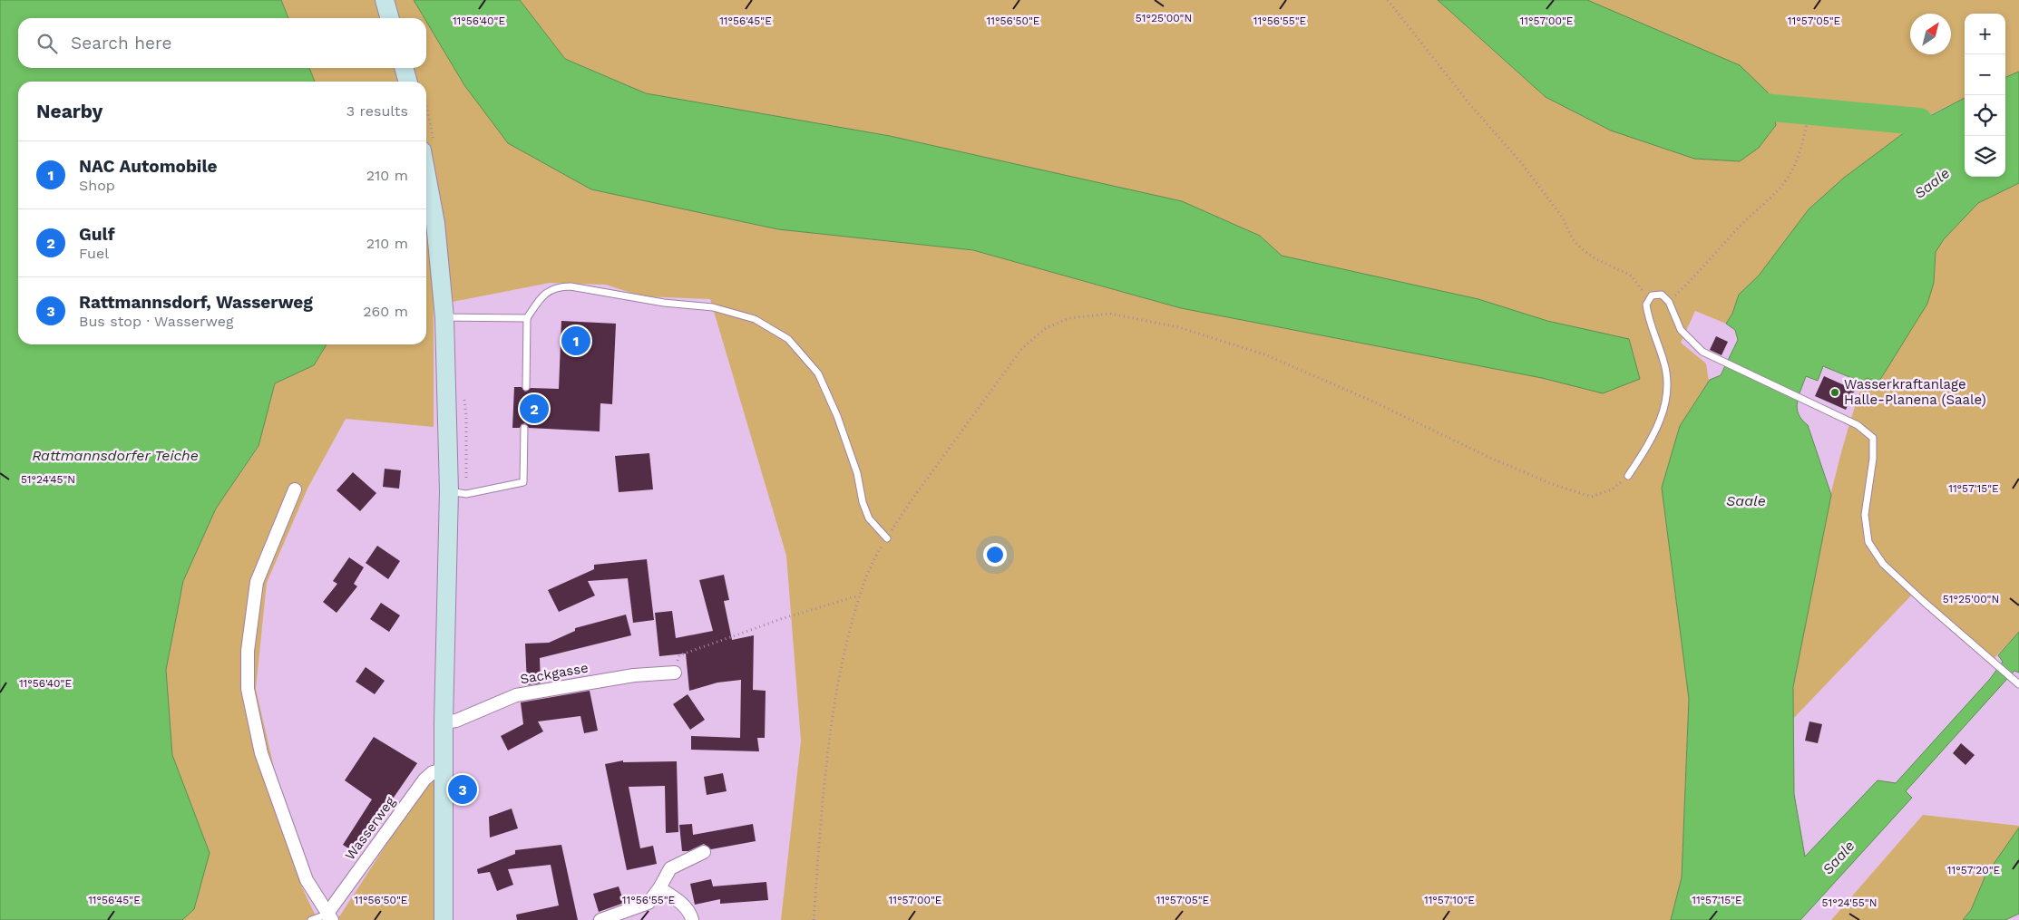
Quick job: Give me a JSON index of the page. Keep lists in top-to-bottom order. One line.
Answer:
{"streets":{"street":["Sackgasse","Wasserweg"]},"water":["Saale","Rattmannsdorfer Teiche"],"places":["Wasserkraftanlage Halle-Planena (Saale)"],"north":"top right","page":{"map_buttons":["+","−"],"search":"Search here","heading":["Nearby","3 results"],"list":[{"mark":"1","name":"NAC Automobile","note":"Shop","value":"210 m"},{"mark":"2","name":"Gulf","note":"Fuel","value":"210 m"},{"mark":"3","name":"Rattmannsdorf, Wasserweg","note":"Bus stop · Wasserweg","value":"260 m"}],"pins":["1","2","3"]},"coordinates":["51°25'00\"N","11°56'40\"E","11°56'45\"E","11°56'50\"E","11°56'55\"E","11°57'00\"E","11°57'05\"E","51°24'45\"N","11°57'15\"E","11°57'20\"E","11°57'10\"E","51°24'55\"N"]}
